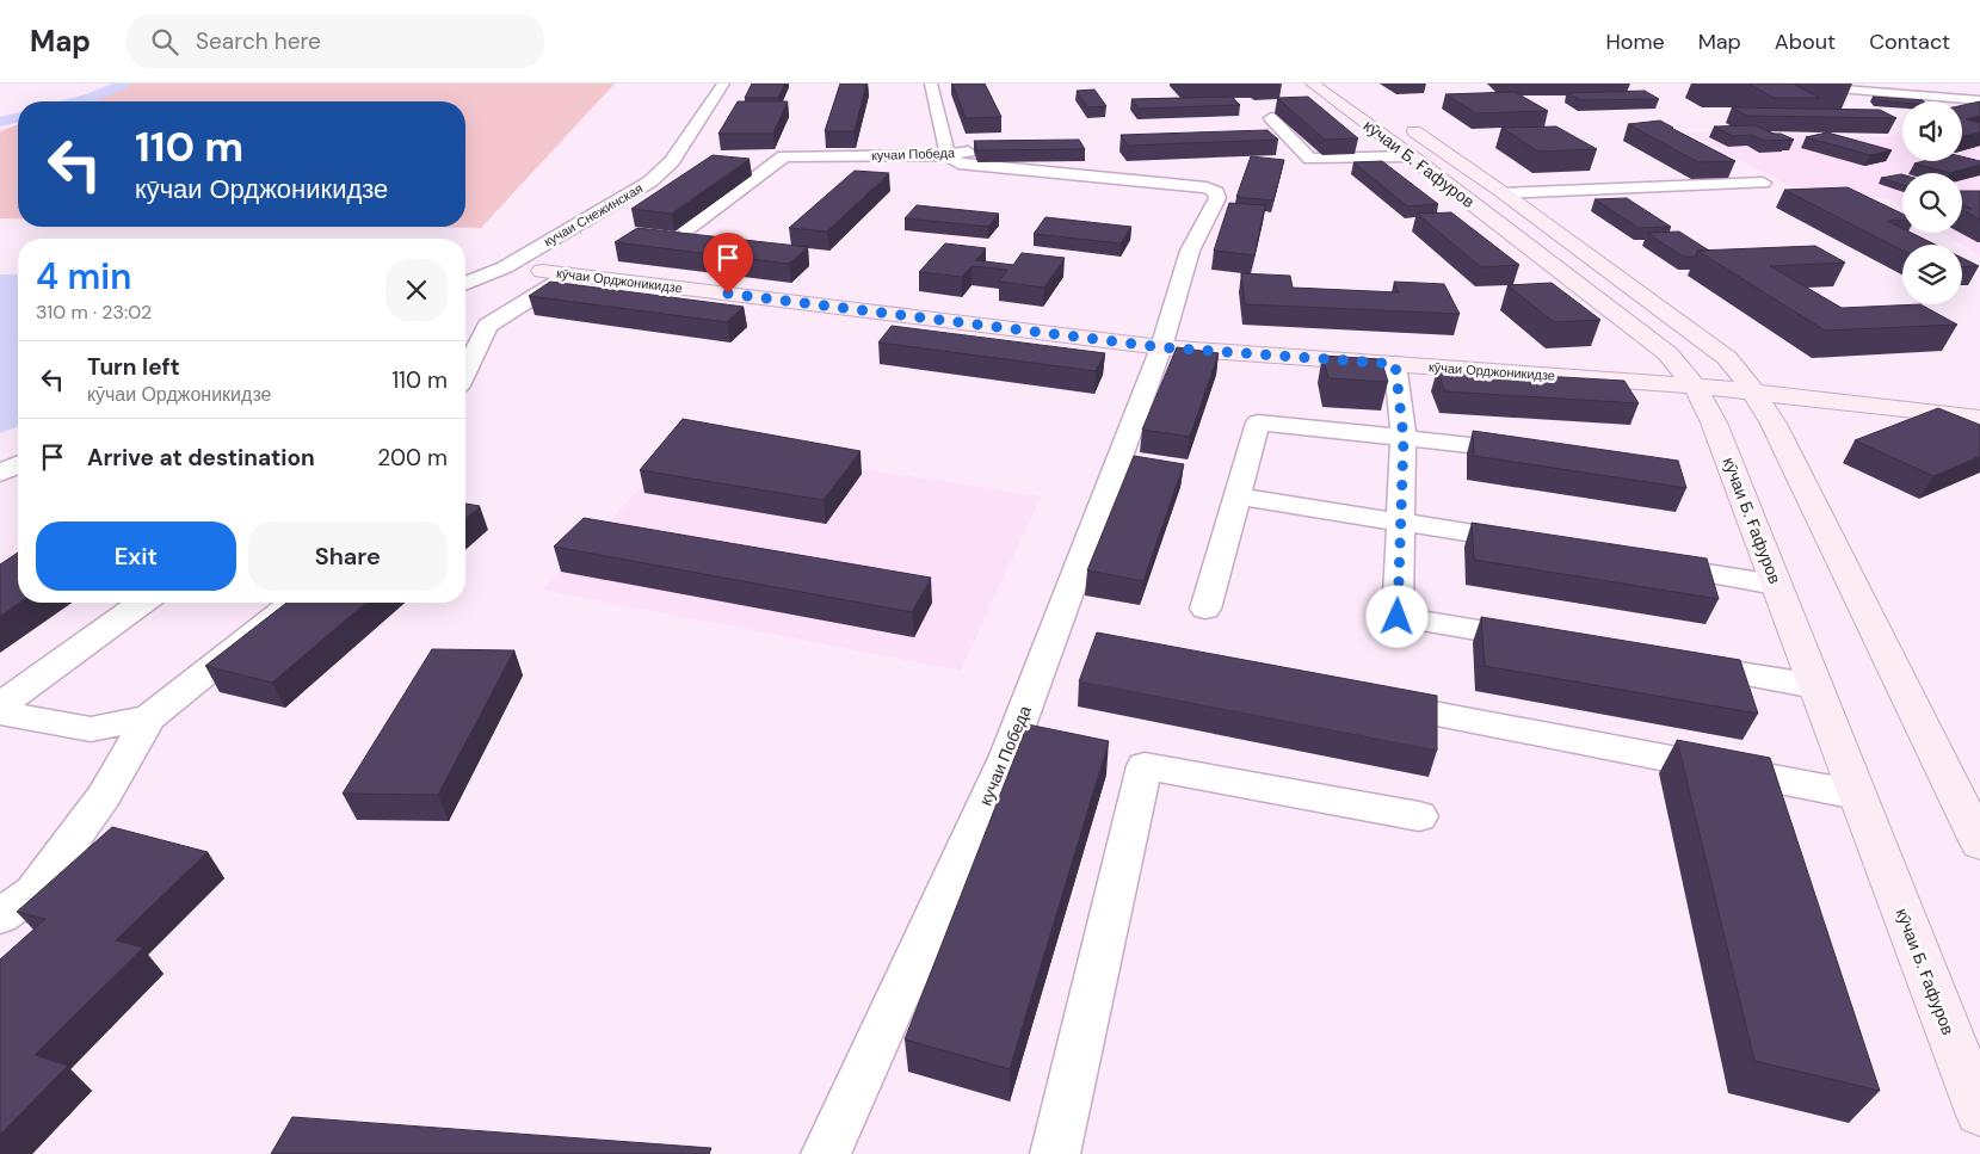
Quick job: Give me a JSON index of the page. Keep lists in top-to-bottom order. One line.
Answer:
{"streets":{"main road":["кӯчаи Б. Ғафуров","кӯчаи Орджоникидзе"],"street":["кучаи Победа","кучаи Снежинская"]},"crossings":[["кучаи Победа","кӯчаи Орджоникидзе"],["кӯчаи Б. Ғафуров","кӯчаи Орджоникидзе"]],"page":{"header":"Map","search":"Search here","nav":["Home","Map","About","Contact"],"turn":["110 m","кӯчаи Орджоникидзе"],"heading":["4 min","310 m · 23:02"],"list":[{"name":"Turn left","note":"кӯчаи Орджоникидзе","value":"110 m"},{"name":"Arrive at destination","value":"200 m"}],"buttons":["Exit","Share"]}}
